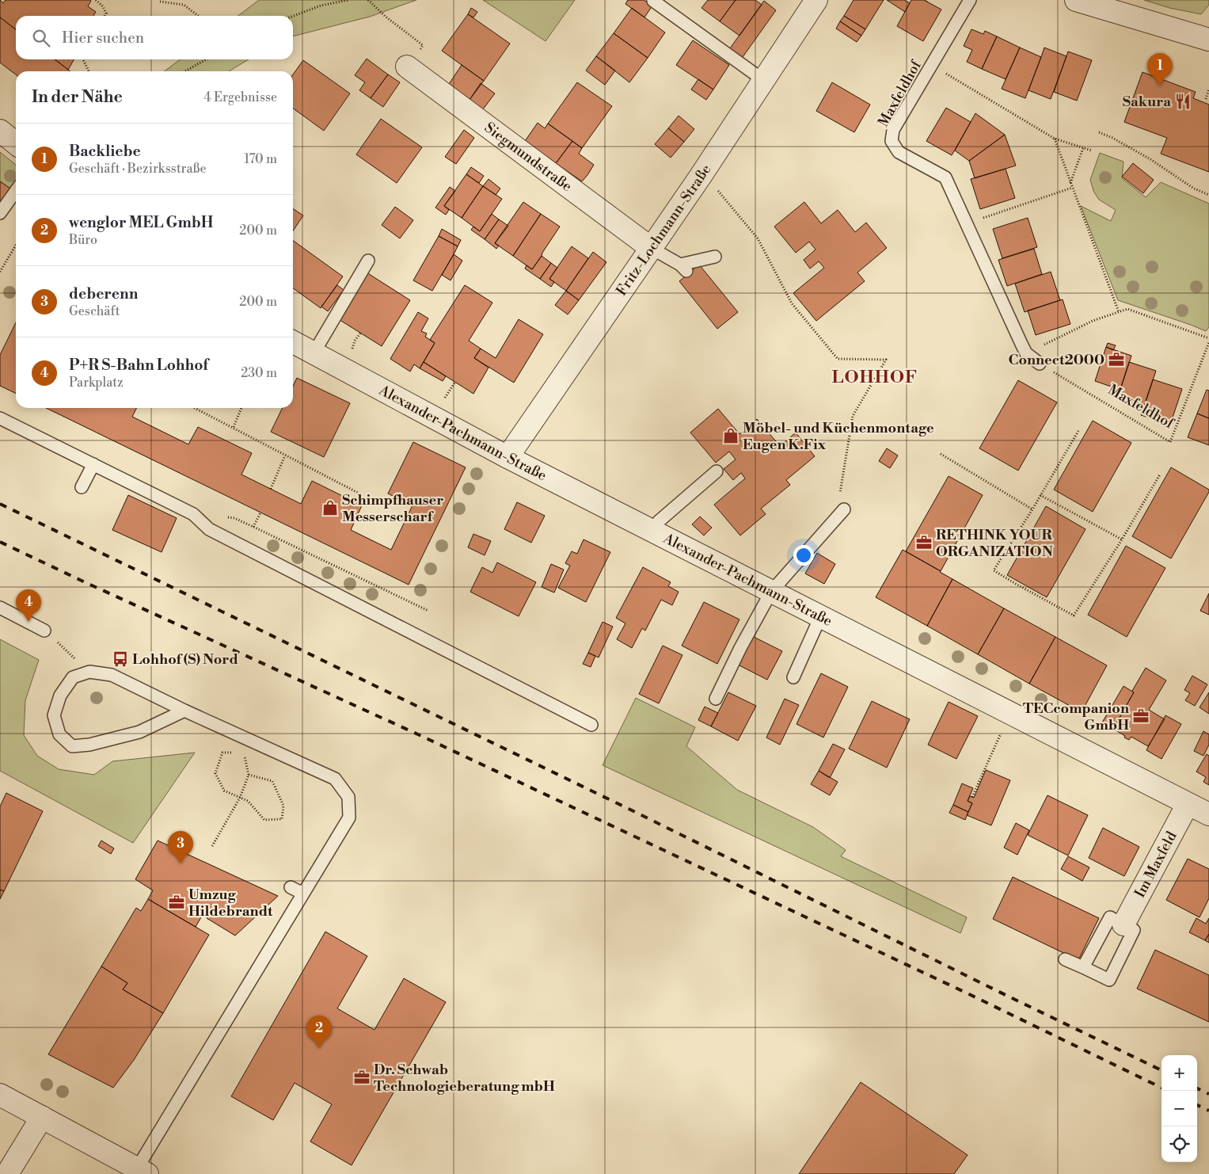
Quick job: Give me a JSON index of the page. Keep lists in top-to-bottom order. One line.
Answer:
{"streets":{"street":["Siegmundstraße","Fritz-Lochmann-Straße","Alexander-Pachmann-Straße","Im Maxfeld"],"lane":["Maxfeldhof"]},"crossings":[["Siegmundstraße","Fritz-Lochmann-Straße"],["Fritz-Lochmann-Straße","Alexander-Pachmann-Straße"],["Alexander-Pachmann-Straße","Im Maxfeld"]],"districts":["LOHHOF"],"places":{"restaurant":["Sakura"],"office":["Connect2000","RETHINK YOUR ORGANIZATION","TECcompanion GmbH","Umzug Hildebrandt","Dr. Schwab Technologieberatung mbH"],"shop":["Möbel- und Küchenmontage Eugen K.Fix","Schimpfhauser Messerscharf"],"bus stop":["Lohhof (S) Nord"]},"page":{"search":"Hier suchen","pins":["1","4","3","2"],"heading":["In der Nähe","4 Ergebnisse"],"list":[{"mark":"1","name":"Backliebe","note":"Geschäft · Bezirksstraße","value":"170 m"},{"mark":"2","name":"wenglor MEL GmbH","note":"Büro","value":"200 m"},{"mark":"3","name":"deberenn","note":"Geschäft","value":"200 m"},{"mark":"4","name":"P+R S-Bahn Lohhof","note":"Parkplatz","value":"230 m"}],"map_buttons":["+","−"]}}
